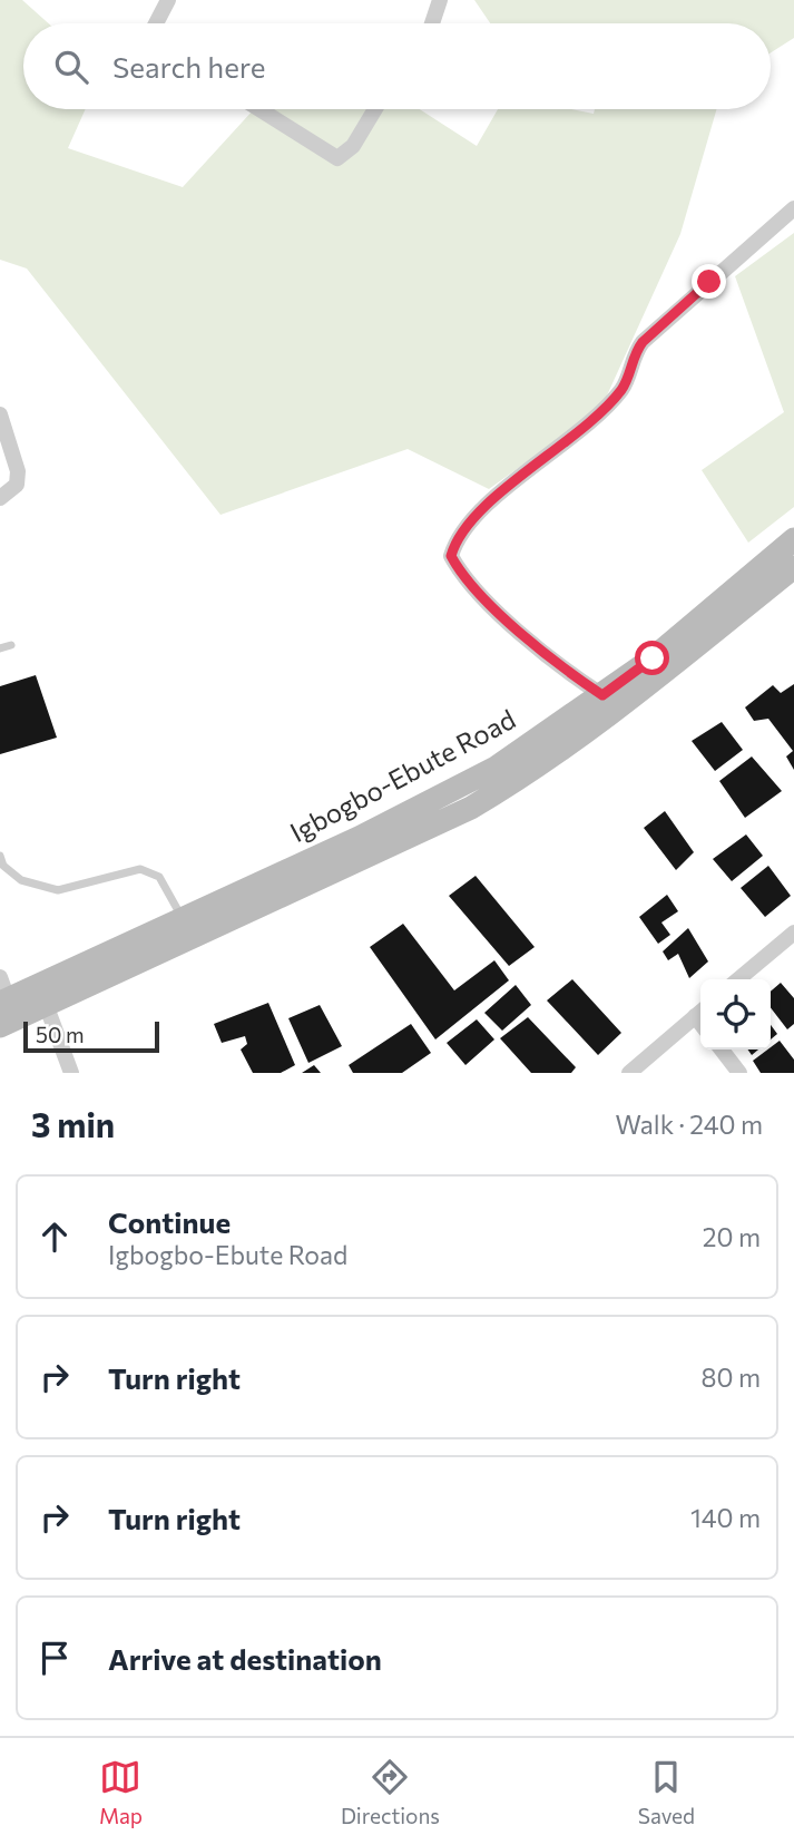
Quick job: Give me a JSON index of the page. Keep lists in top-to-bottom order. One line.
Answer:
{"streets":{"main road":["Igbogbo-Ebute Road"]},"scale_bar":"50 m","page":{"search":"Search here","scale":"50 m","heading":["3 min","Walk · 240 m"],"list":[["Continue","Igbogbo-Ebute Road","20 m"],["Turn right","80 m"],["Turn right","140 m"],"Arrive at destination"],"nav":["Map","Directions","Saved"]}}
